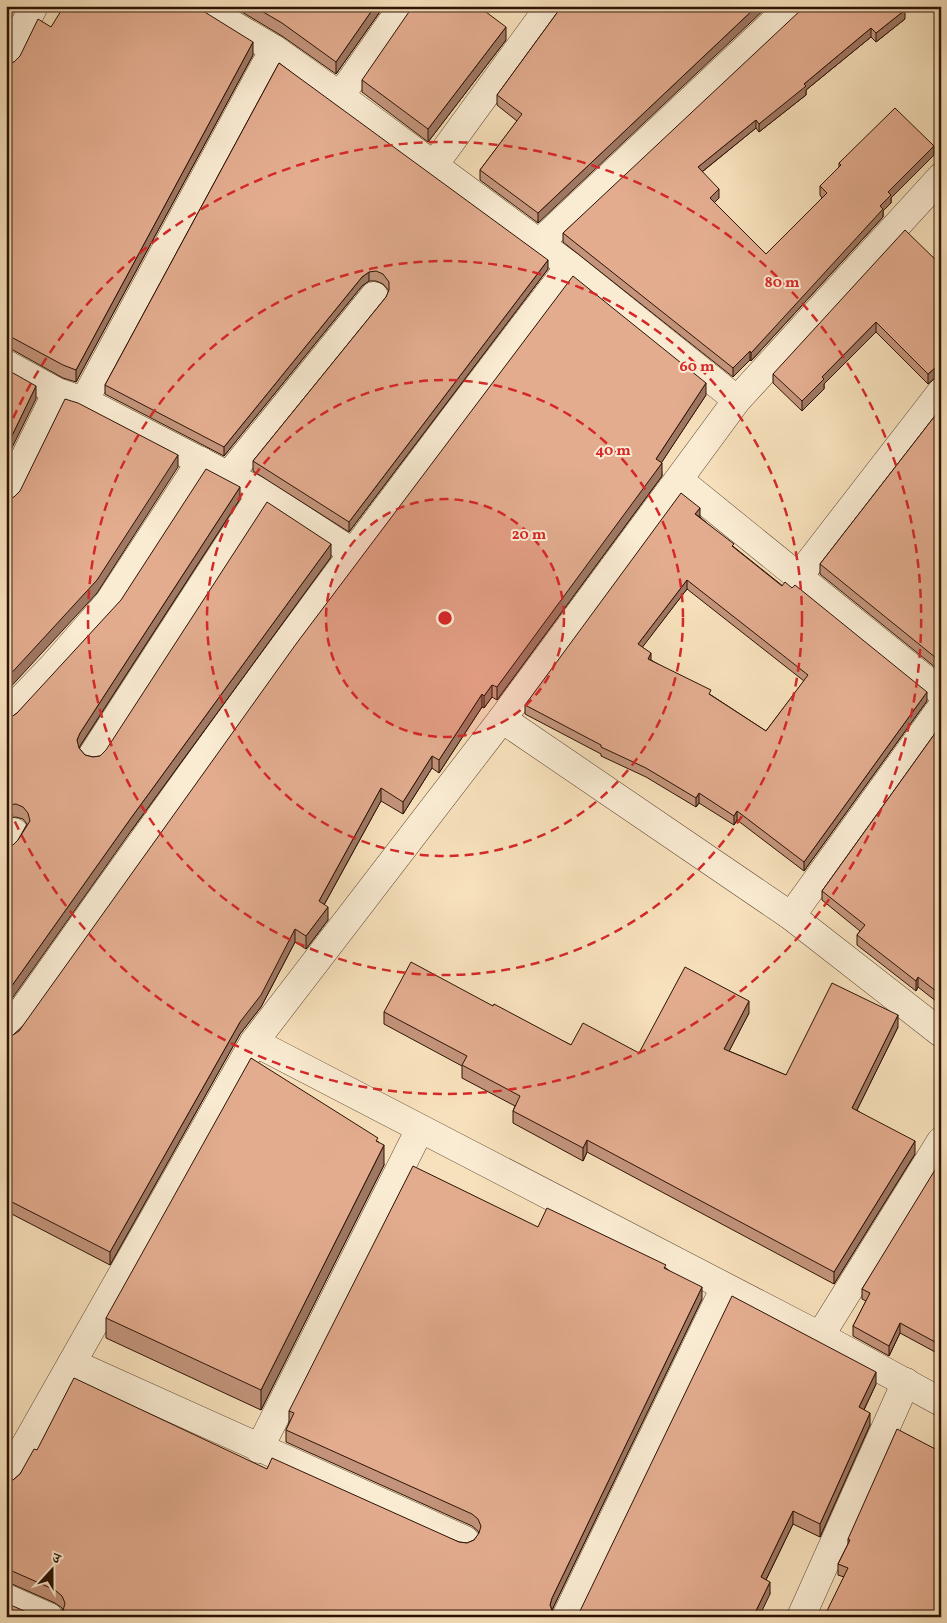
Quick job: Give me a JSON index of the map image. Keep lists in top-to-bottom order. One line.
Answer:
{"north":"top","rings":["80 m","60 m","40 m","20 m"]}
